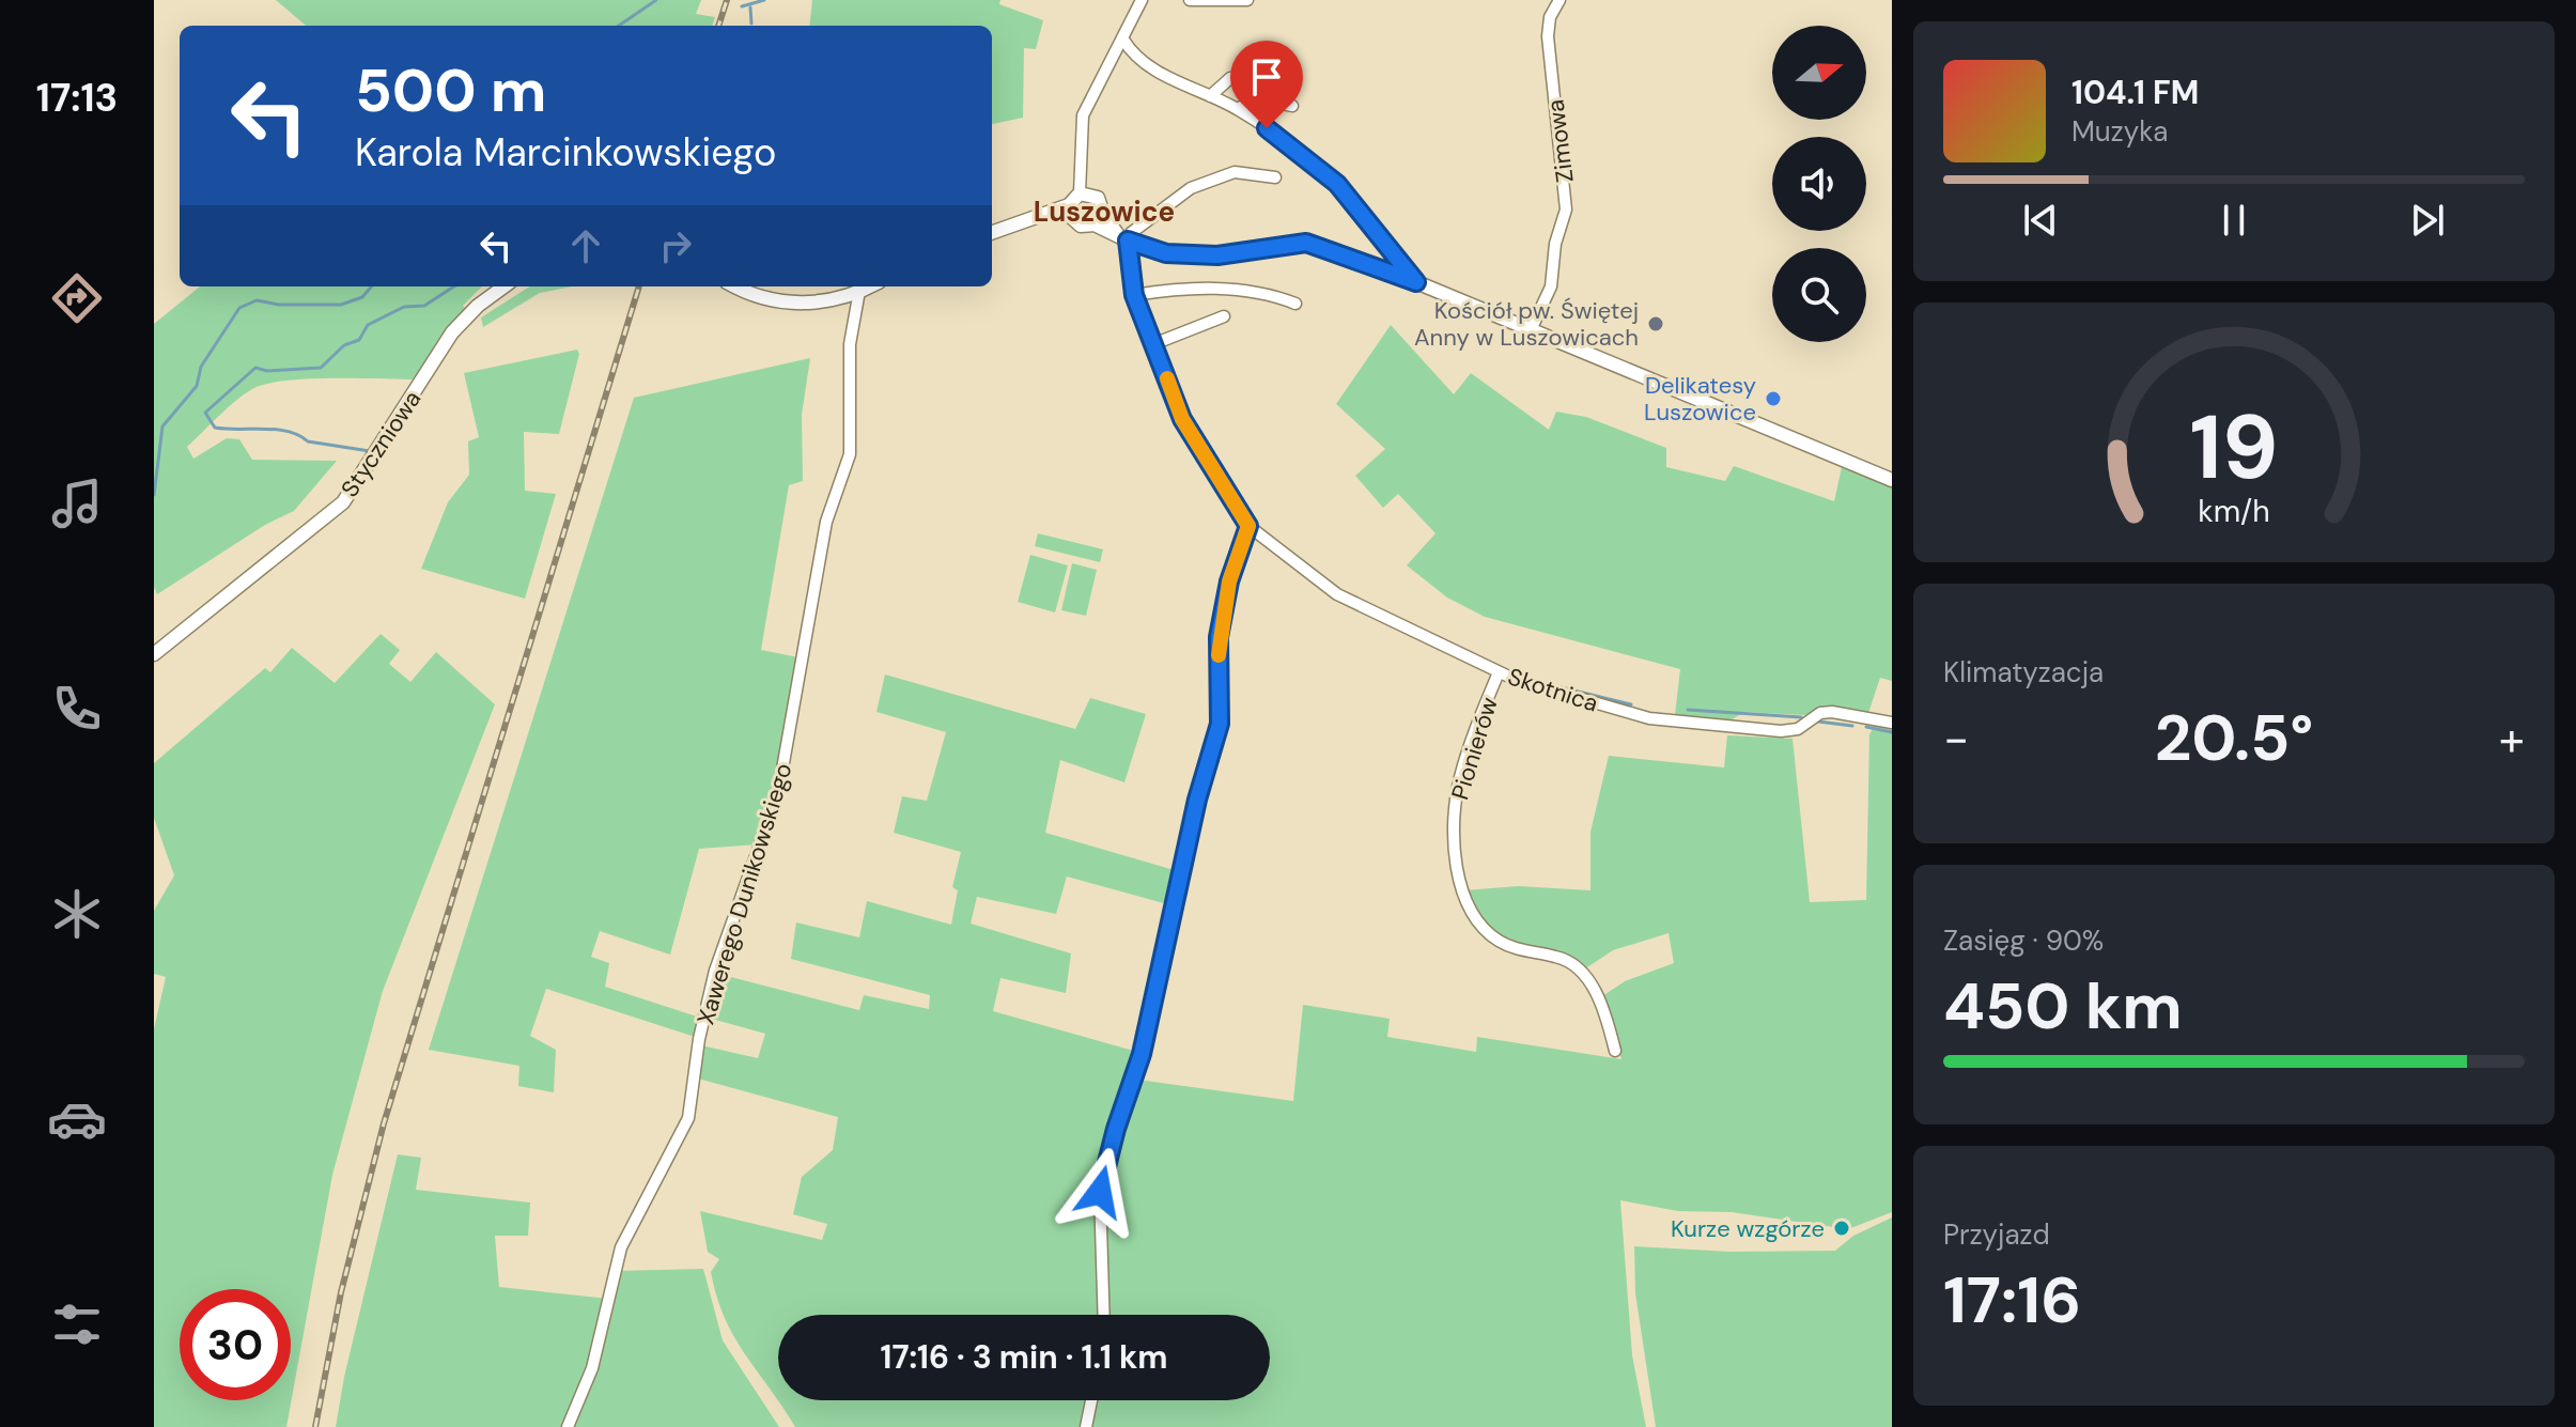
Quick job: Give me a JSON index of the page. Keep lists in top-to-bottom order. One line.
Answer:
{"streets":{"street":["Zimowa","Styczniowa","Skotnica","Pionierów","Xawerego Dunikowskiego"]},"crossings":[["Skotnica","Pionierów"]],"districts":["Luszowice"],"places":["Kościół pw. Świętej Anny w Luszowicach","Delikatesy Luszowice","Kurze wzgórze"],"north":"right","page":{"tabs":"17:13","turn":["500 m","Karola Marcinkowskiego"],"song":["104.1 FM","Muzyka"],"tile":["Klimatyzacja",["Zasięg · 90%","450 km"],["Przyjazd","17:16"]],"heat":["−","20.5°","+"],"limit":"30","trip":"17:16 · 3 min · 1.1 km","gauge":["19","km/h"]}}
